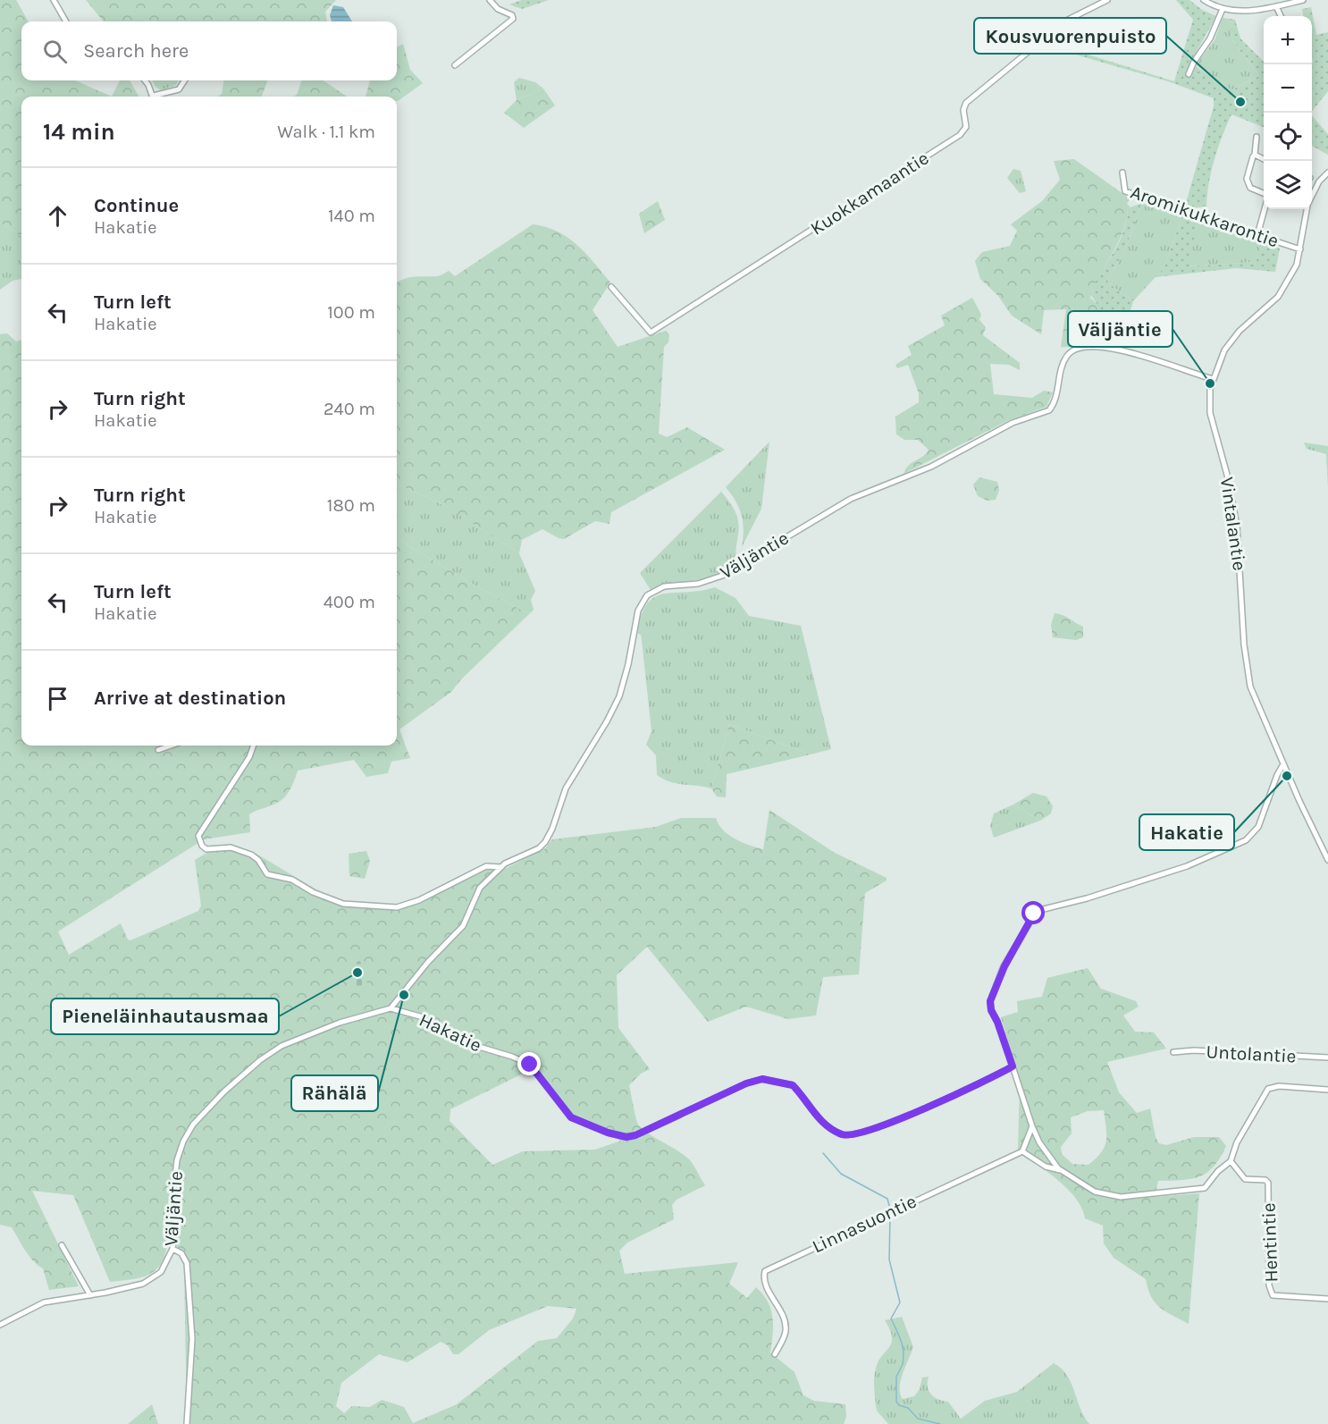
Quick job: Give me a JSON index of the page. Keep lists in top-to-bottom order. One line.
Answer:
{"streets":{"street":["Kuokkamaantie","Aromikukkarontie","Vintalantie","Väljäntie","Hakatie","Untolantie","Linnasuontie","Hentintie"]},"crossings":[["Aromikukkarontie","Vintalantie"],["Vintalantie","Väljäntie"],["Väljäntie","Hakatie"]],"places":["Kousvuorenpuisto","Väljäntie","Hakatie","Pieneläinhautausmaa","Rähälä"],"page":{"map_buttons":["+","−"],"search":"Search here","heading":["14 min","Walk · 1.1 km"],"list":[["Continue","Hakatie","140 m"],["Turn left","Hakatie","100 m"],["Turn right","Hakatie","240 m"],["Turn right","Hakatie","180 m"],["Turn left","Hakatie","400 m"],"Arrive at destination"]}}
